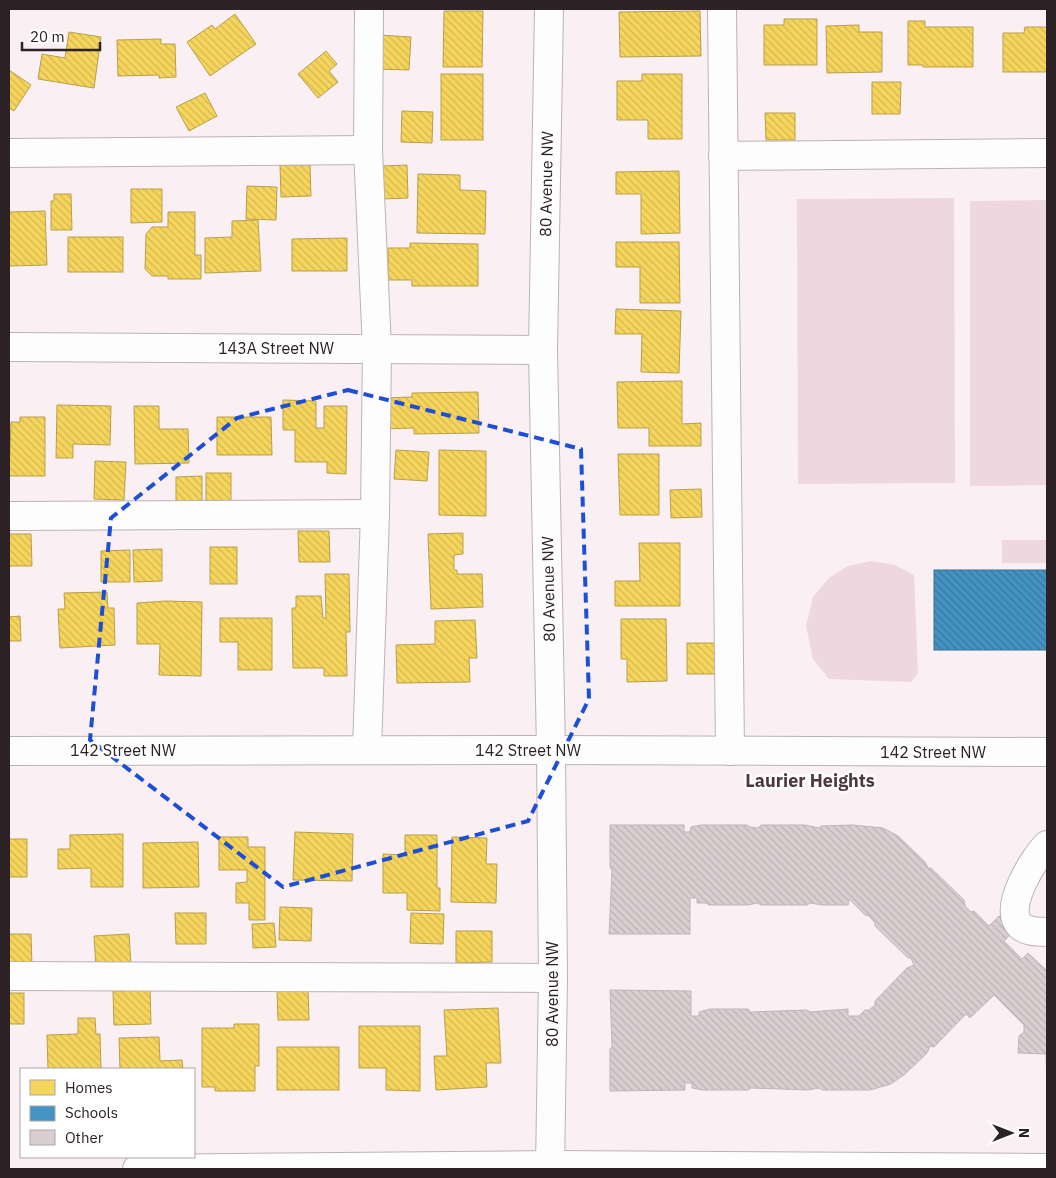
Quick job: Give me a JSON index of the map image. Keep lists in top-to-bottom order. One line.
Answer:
{"streets":{"street":["80 Avenue NW","143A Street NW","142 Street NW"]},"crossings":[["80 Avenue NW","143A Street NW"],["80 Avenue NW","142 Street NW"]],"districts":["Laurier Heights"],"legend":["Homes","Schools","Other"],"scale_bar":"20 m","north":"right"}
